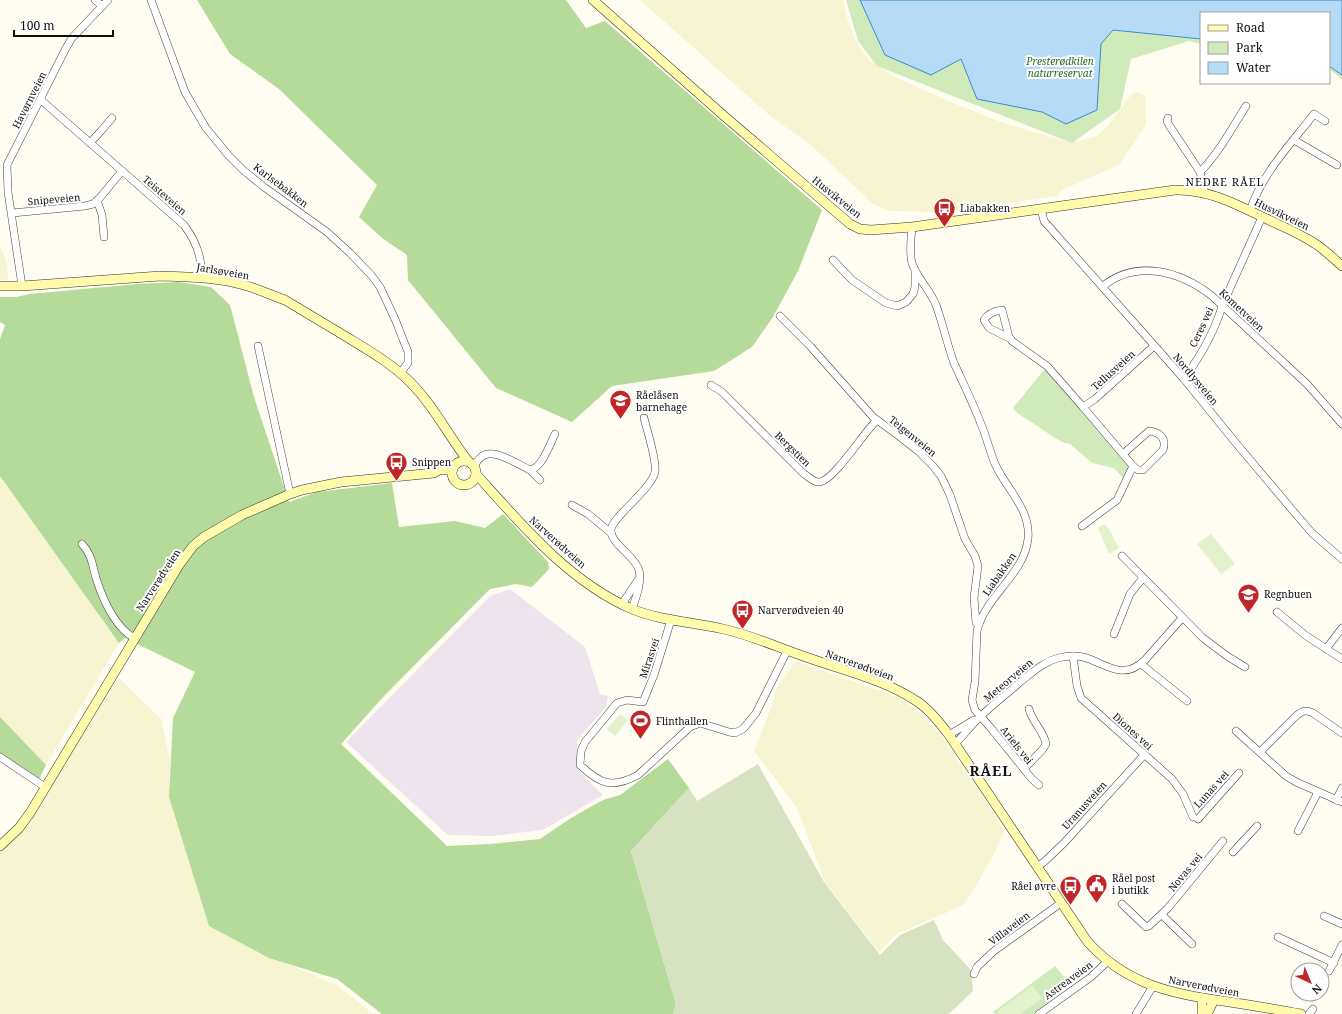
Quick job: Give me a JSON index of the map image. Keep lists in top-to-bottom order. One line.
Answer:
{"streets":{"main road":["Husvikveien","Jarlsøveien","Narverødveien"],"street":["Havørnveien","Karlsebakken","Teisteveien","Snipeveien","Kometveien","Ceres vei","Tellusveien","Nordlysveien","Teigenveien","Bergstien","Liabakken","Mirasvei","Meteorveien","Diones vei","Ariels vei","Lunas vei","Uranusveien","Novas vei","Villaveien","Astreaveien"]},"crossings":[["Havørnveien","Teisteveien"],["Havørnveien","Snipeveien"],["Havørnveien","Jarlsøveien"],["Karlsebakken","Jarlsøveien"],["Teisteveien","Snipeveien"],["Teisteveien","Jarlsøveien"],["Husvikveien","Ceres vei"],["Husvikveien","Nordlysveien"],["Husvikveien","Liabakken"],["Jarlsøveien","Narverødveien"],["Kometveien","Ceres vei"],["Kometveien","Nordlysveien"],["Ceres vei","Nordlysveien"],["Tellusveien","Nordlysveien"],["Teigenveien","Bergstien"],["Teigenveien","Liabakken"],["Narverødveien","Mirasvei"],["Narverødveien","Uranusveien"],["Narverødveien","Villaveien"],["Narverødveien","Astreaveien"],["Liabakken","Meteorveien"],["Liabakken","Ariels vei"],["Meteorveien","Diones vei"],["Meteorveien","Ariels vei"],["Diones vei","Lunas vei"],["Diones vei","Uranusveien"]],"districts":["NEDRE RÅEL","RÅEL"],"parks":["Presterødkilen naturreservat"],"places":{"bus stop":["Liabakken","Snippen","Narverødveien 40","Råel øvre"],"school or university":["Råelåsen barnehage","Regnbuen"],"sports":["Flinthallen"],"public building":["Råel post i butikk"]},"legend":["Road","Park","Water"],"scale_bar":"100 m","north":"bottom right"}
